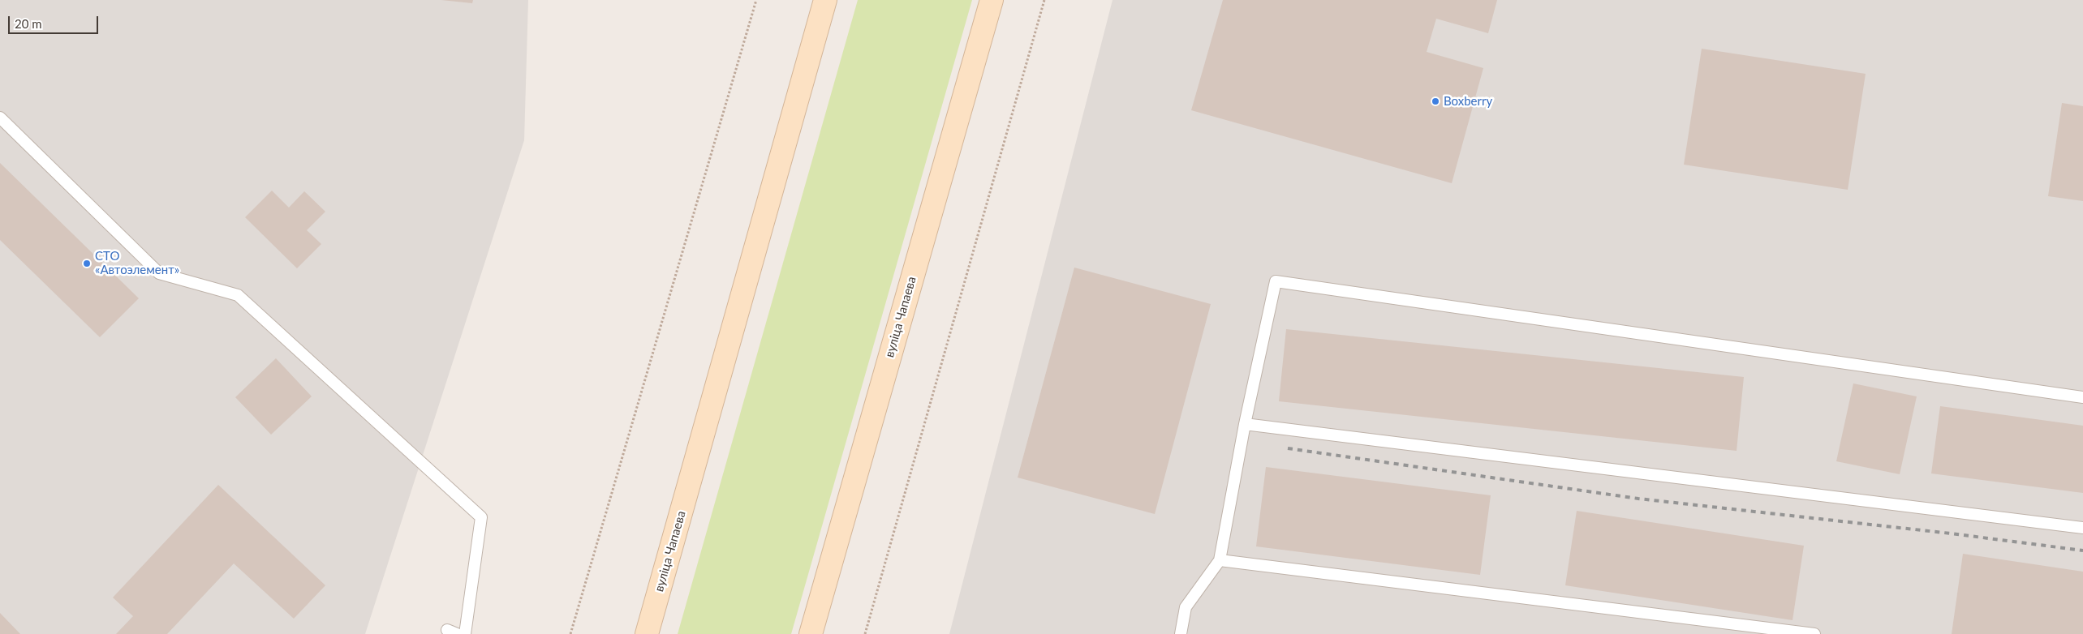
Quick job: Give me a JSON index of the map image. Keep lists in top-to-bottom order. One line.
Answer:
{"streets":{"main road":["вуліца Чапаева"]},"places":["Boxberry","СТО «Автоэлемент»"],"scale_bar":"20 m"}
